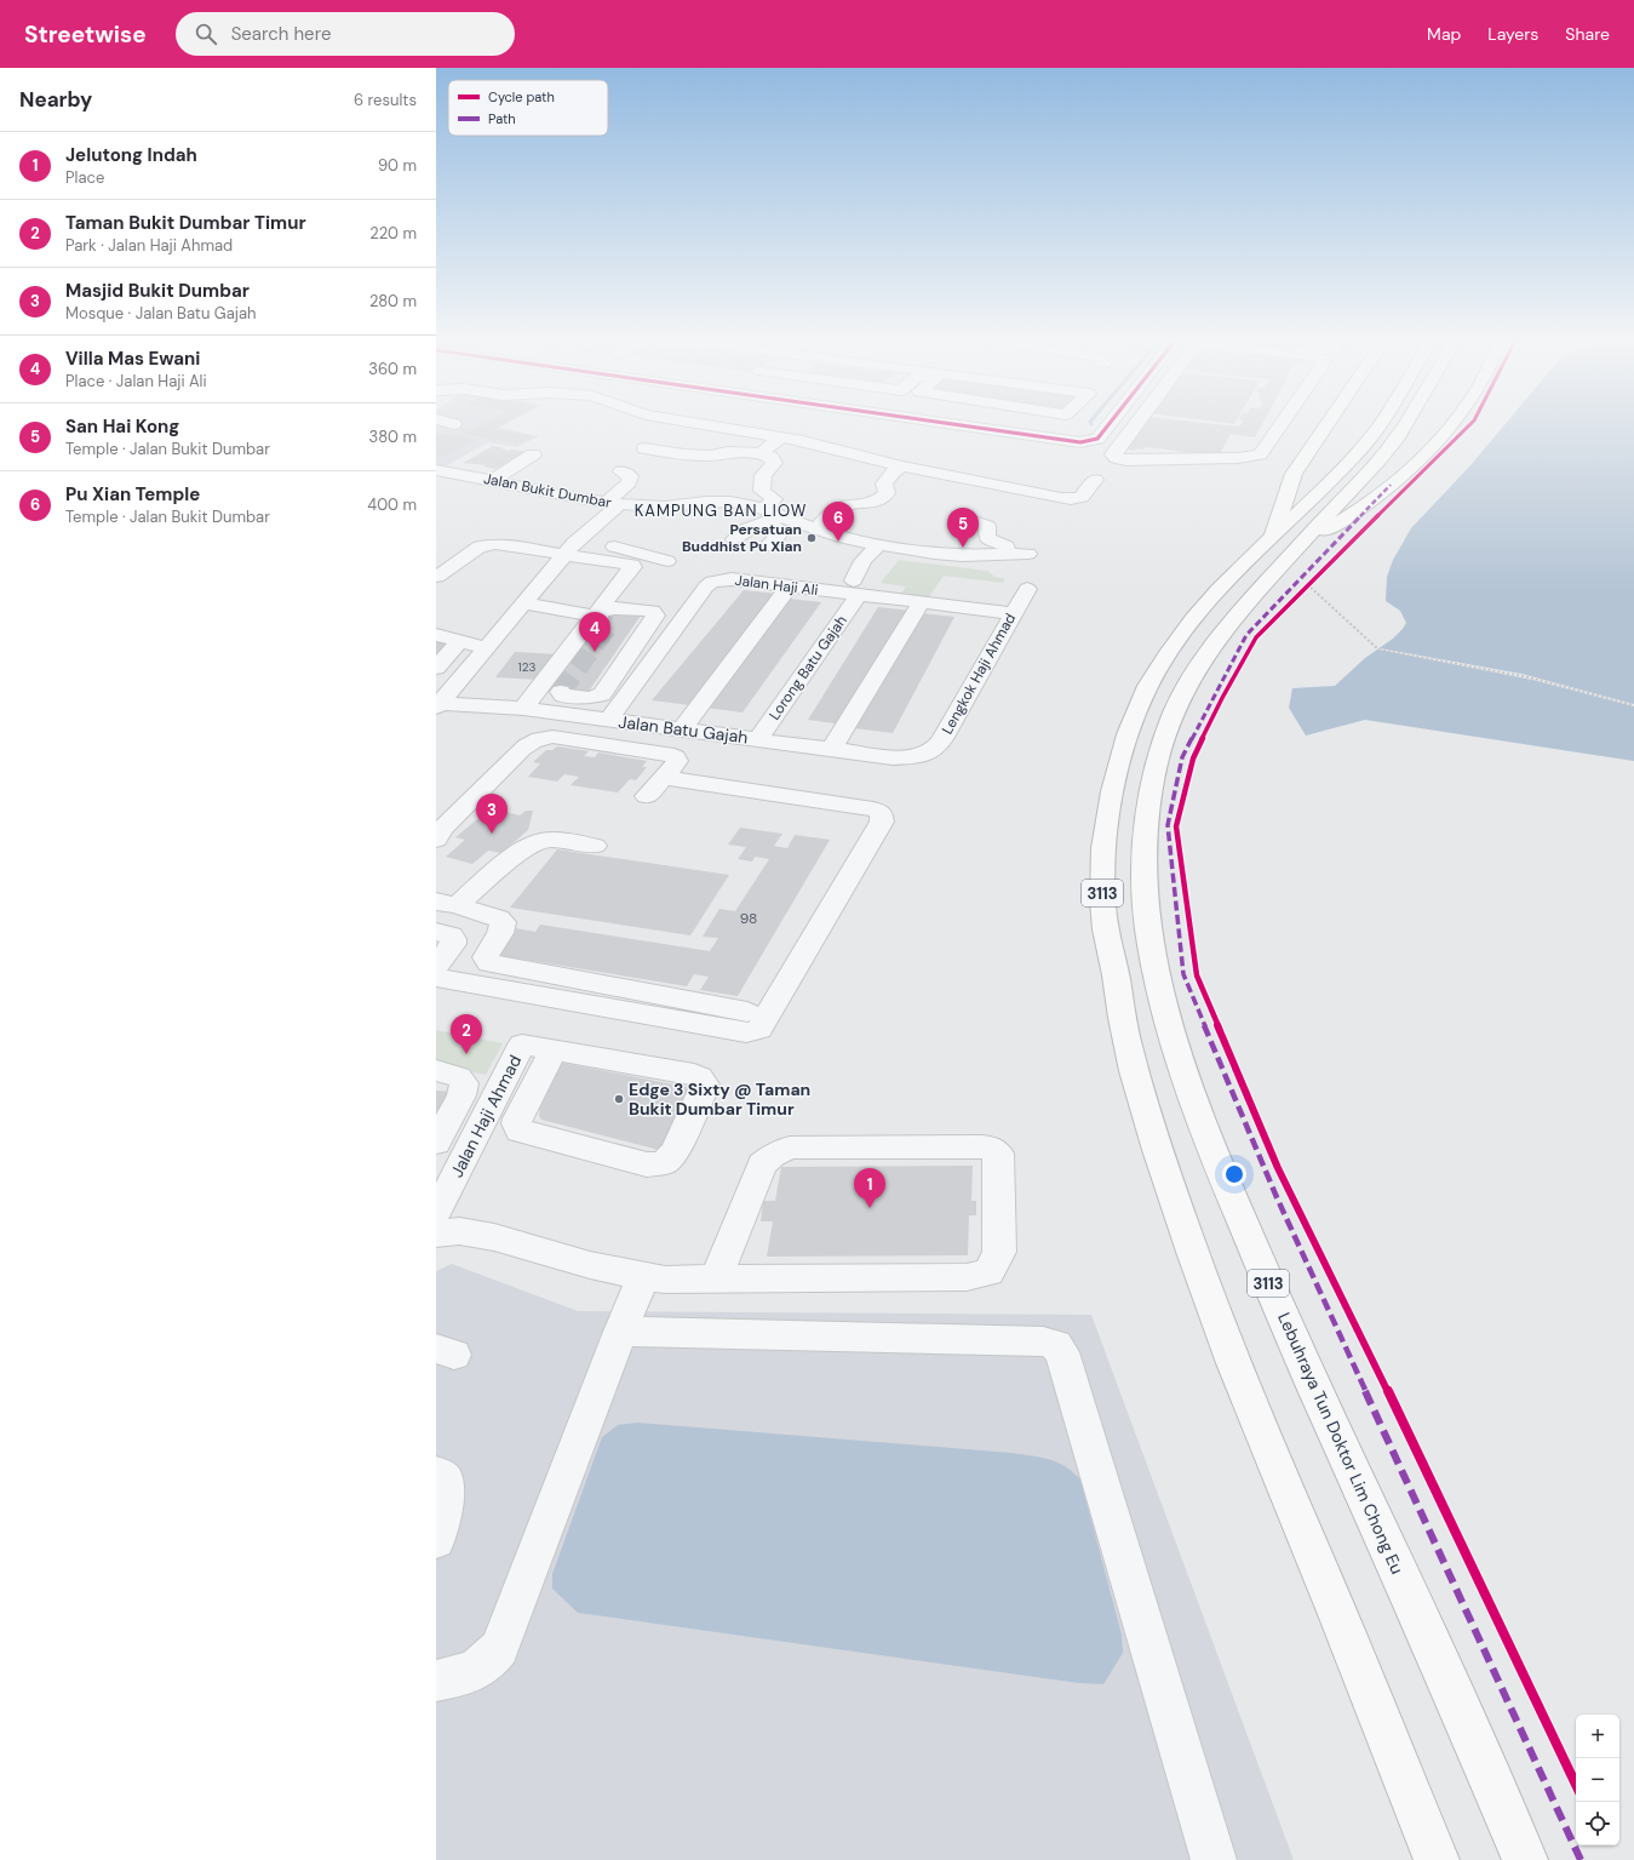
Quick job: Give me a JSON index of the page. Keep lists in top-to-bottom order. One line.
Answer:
{"streets":{"highway":["3113","Lebuhraya Tun Doktor Lim Chong Eu"],"street":["Jalan Bukit Dumbar","Jalan Haji Ali","Lorong Batu Gajah","Lengkok Haji Ahmad","Jalan Batu Gajah","Jalan Haji Ahmad"]},"crossings":[["Jalan Bukit Dumbar","Lorong Batu Gajah"],["Jalan Bukit Dumbar","Jalan Batu Gajah"],["Jalan Haji Ali","Lorong Batu Gajah"],["Jalan Haji Ali","Lengkok Haji Ahmad"],["Jalan Haji Ali","Jalan Batu Gajah"],["Lorong Batu Gajah","Jalan Batu Gajah"],["Lengkok Haji Ahmad","Jalan Batu Gajah"]],"districts":["KAMPUNG BAN LIOW"],"places":["Persatuan Buddhist Pu Xian","Edge 3 Sixty @ Taman Bukit Dumbar Timur"],"house_numbers":["123","98"],"legend":["Cycle path","Path"],"page":{"header":"Streetwise","search":"Search here","nav":["Map","Layers","Share"],"heading":["Nearby","6 results"],"list":[{"mark":"1","name":"Jelutong Indah","note":"Place","value":"90 m"},{"mark":"2","name":"Taman Bukit Dumbar Timur","note":"Park · Jalan Haji Ahmad","value":"220 m"},{"mark":"3","name":"Masjid Bukit Dumbar","note":"Mosque · Jalan Batu Gajah","value":"280 m"},{"mark":"4","name":"Villa Mas Ewani","note":"Place · Jalan Haji Ali","value":"360 m"},{"mark":"5","name":"San Hai Kong","note":"Temple · Jalan Bukit Dumbar","value":"380 m"},{"mark":"6","name":"Pu Xian Temple","note":"Temple · Jalan Bukit Dumbar","value":"400 m"}],"pins":["6","5","4","3","2","1"],"map_buttons":["+","−"]}}
